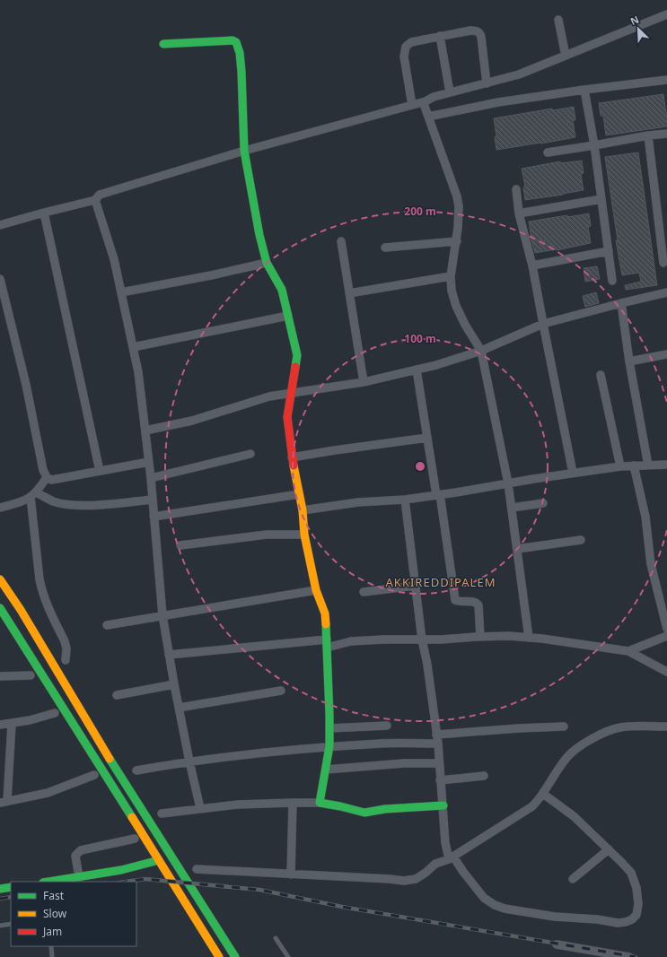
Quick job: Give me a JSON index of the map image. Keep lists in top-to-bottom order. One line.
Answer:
{"districts":["AKKIREDDIPALEM"],"legend":["Fast","Slow","Jam"],"north":"top left","rings":["200 m","100 m"]}
